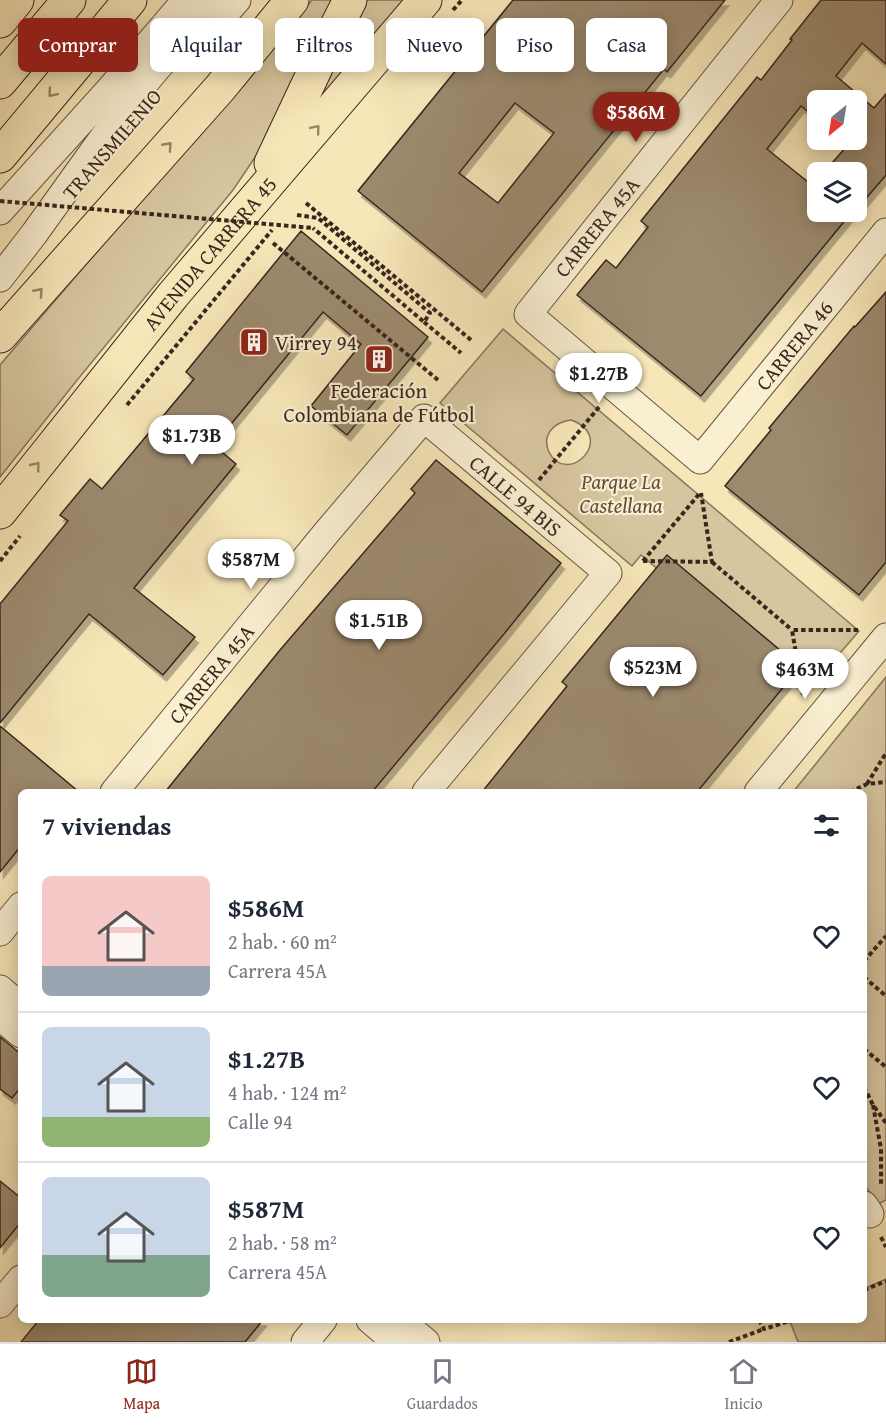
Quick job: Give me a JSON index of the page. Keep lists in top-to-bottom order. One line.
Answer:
{"streets":{"highway":["AVENIDA CARRERA 45"],"street":["TRANSMILENIO","CARRERA 45A","CARRERA 46","CALLE 94 BIS"]},"crossings":[["CARRERA 45A","CARRERA 46"],["CARRERA 45A","CALLE 94 BIS"]],"parks":["Parque La Castellana"],"places":{"building":["Virrey 94","Federación Colombiana de Fútbol"]},"north":"bottom left","page":{"chip":["Comprar","Alquilar","Filtros","Nuevo","Piso","Casa"],"price":["$586M","$1.27B","$1.73B","$587M","$1.51B","$523M","$463M"],"heading":"7 viviendas","list":[{"name":"$586M","note":"2 hab. · 60 m² · Carrera 45A"},{"name":"$1.27B","note":"4 hab. · 124 m² · Calle 94"},{"name":"$587M","note":"2 hab. · 58 m² · Carrera 45A"}],"tabs":["Mapa","Guardados","Inicio"]}}
